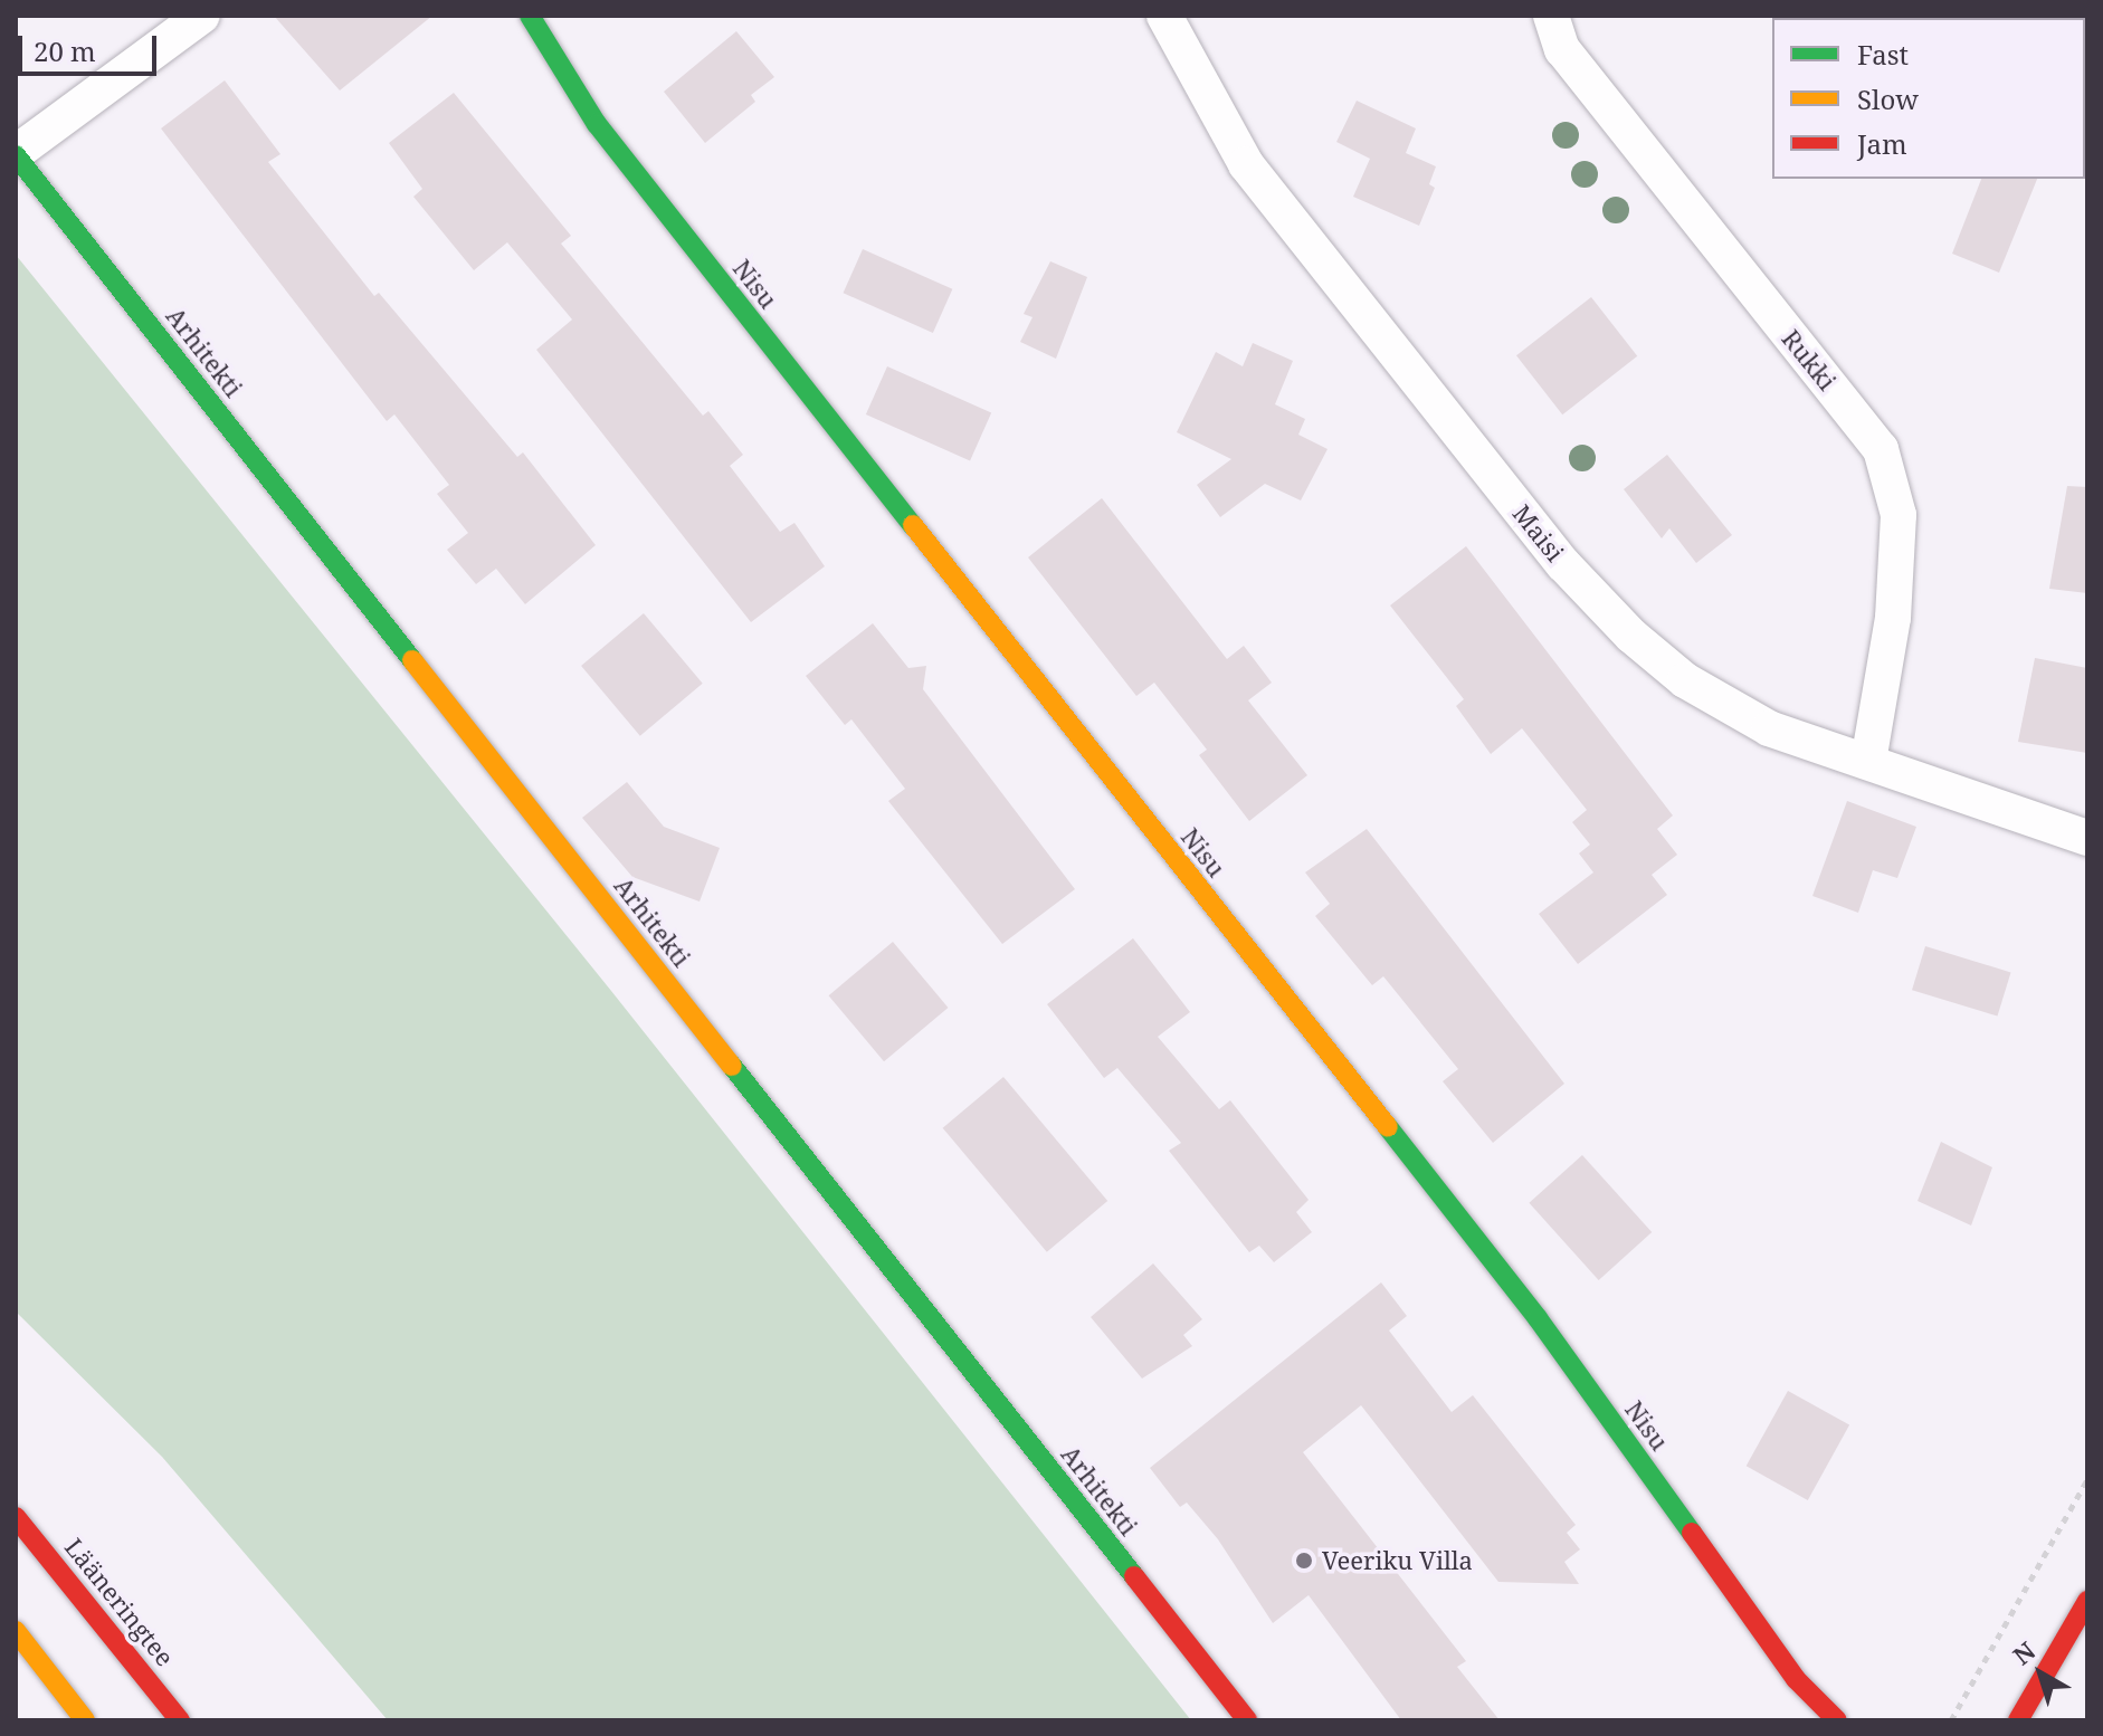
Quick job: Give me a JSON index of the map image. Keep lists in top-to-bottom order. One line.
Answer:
{"streets":{"main road":["Nisu","Arhitekti","Lääneringtee"],"street":["Rukki","Maisi"]},"crossings":[["Rukki","Maisi"]],"places":["Veeriku Villa"],"legend":["Fast","Slow","Jam"],"scale_bar":"20 m","north":"top left"}
